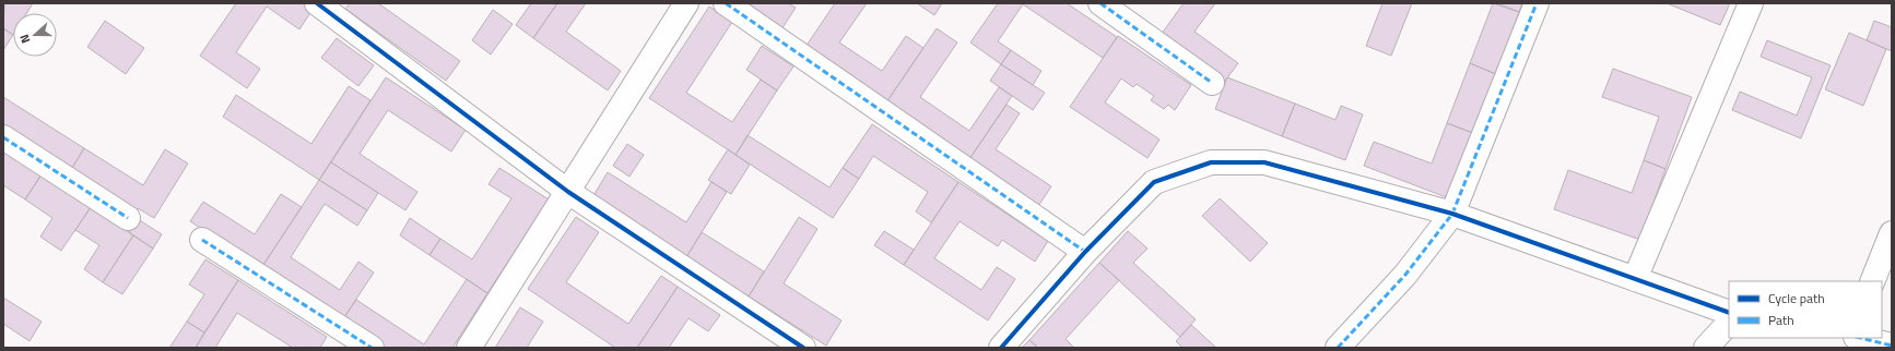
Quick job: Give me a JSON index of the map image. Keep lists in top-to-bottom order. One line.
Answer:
{"legend":["Cycle path","Path"],"north":"left"}
